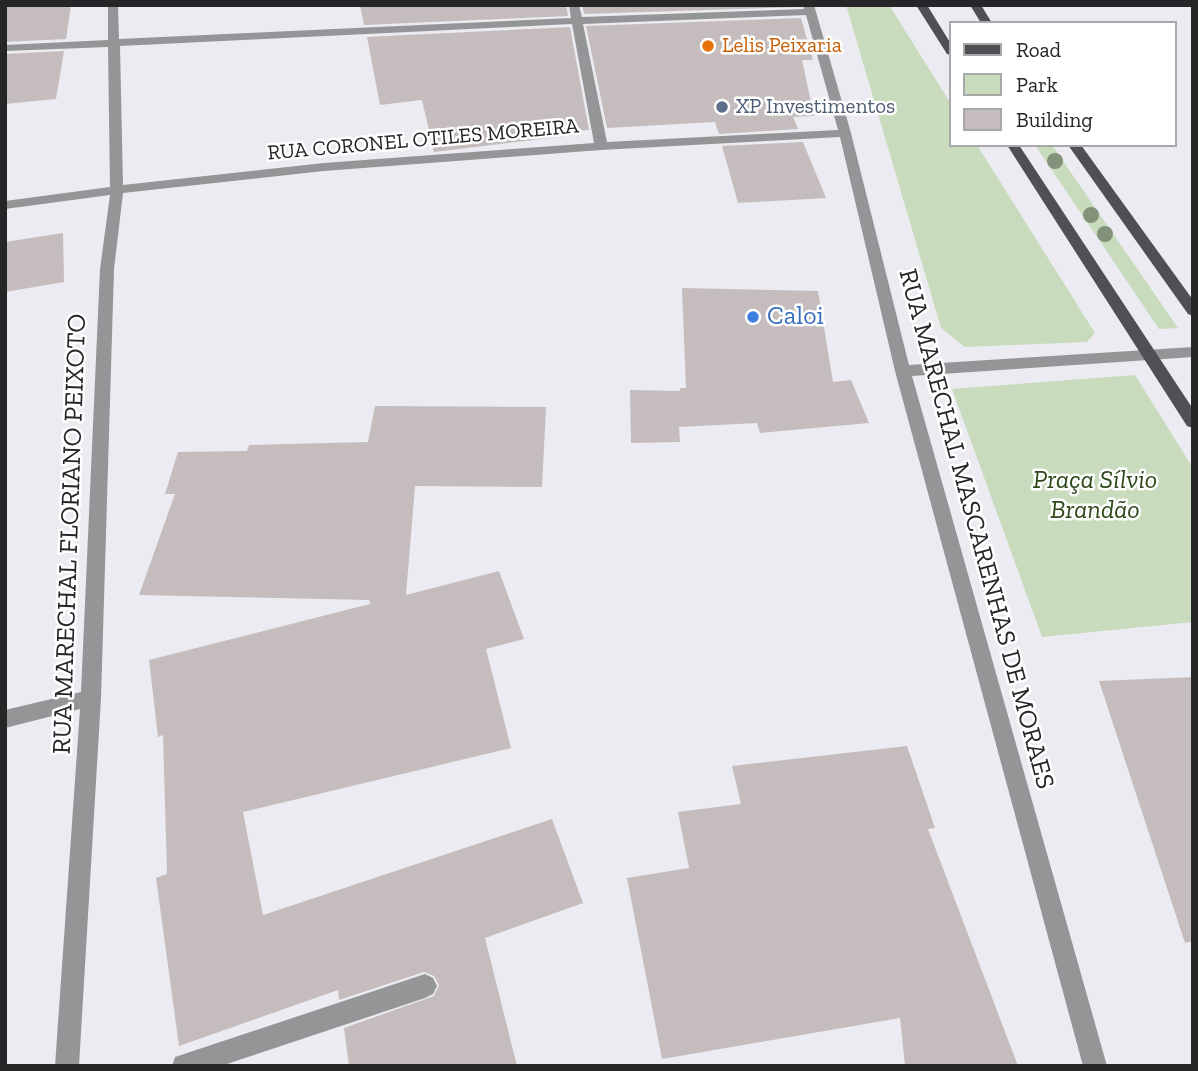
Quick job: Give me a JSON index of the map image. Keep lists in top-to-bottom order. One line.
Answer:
{"streets":{"street":["RUA CORONEL OTILES MOREIRA","RUA MARECHAL MASCARENHAS DE MORAES","RUA MARECHAL FLORIANO PEIXOTO"]},"crossings":[["RUA CORONEL OTILES MOREIRA","RUA MARECHAL MASCARENHAS DE MORAES"],["RUA CORONEL OTILES MOREIRA","RUA MARECHAL FLORIANO PEIXOTO"]],"parks":["Praça Sílvio Brandão"],"places":["Lelis Peixaria","XP Investimentos","Caloi"],"legend":["Road","Park","Building"]}
